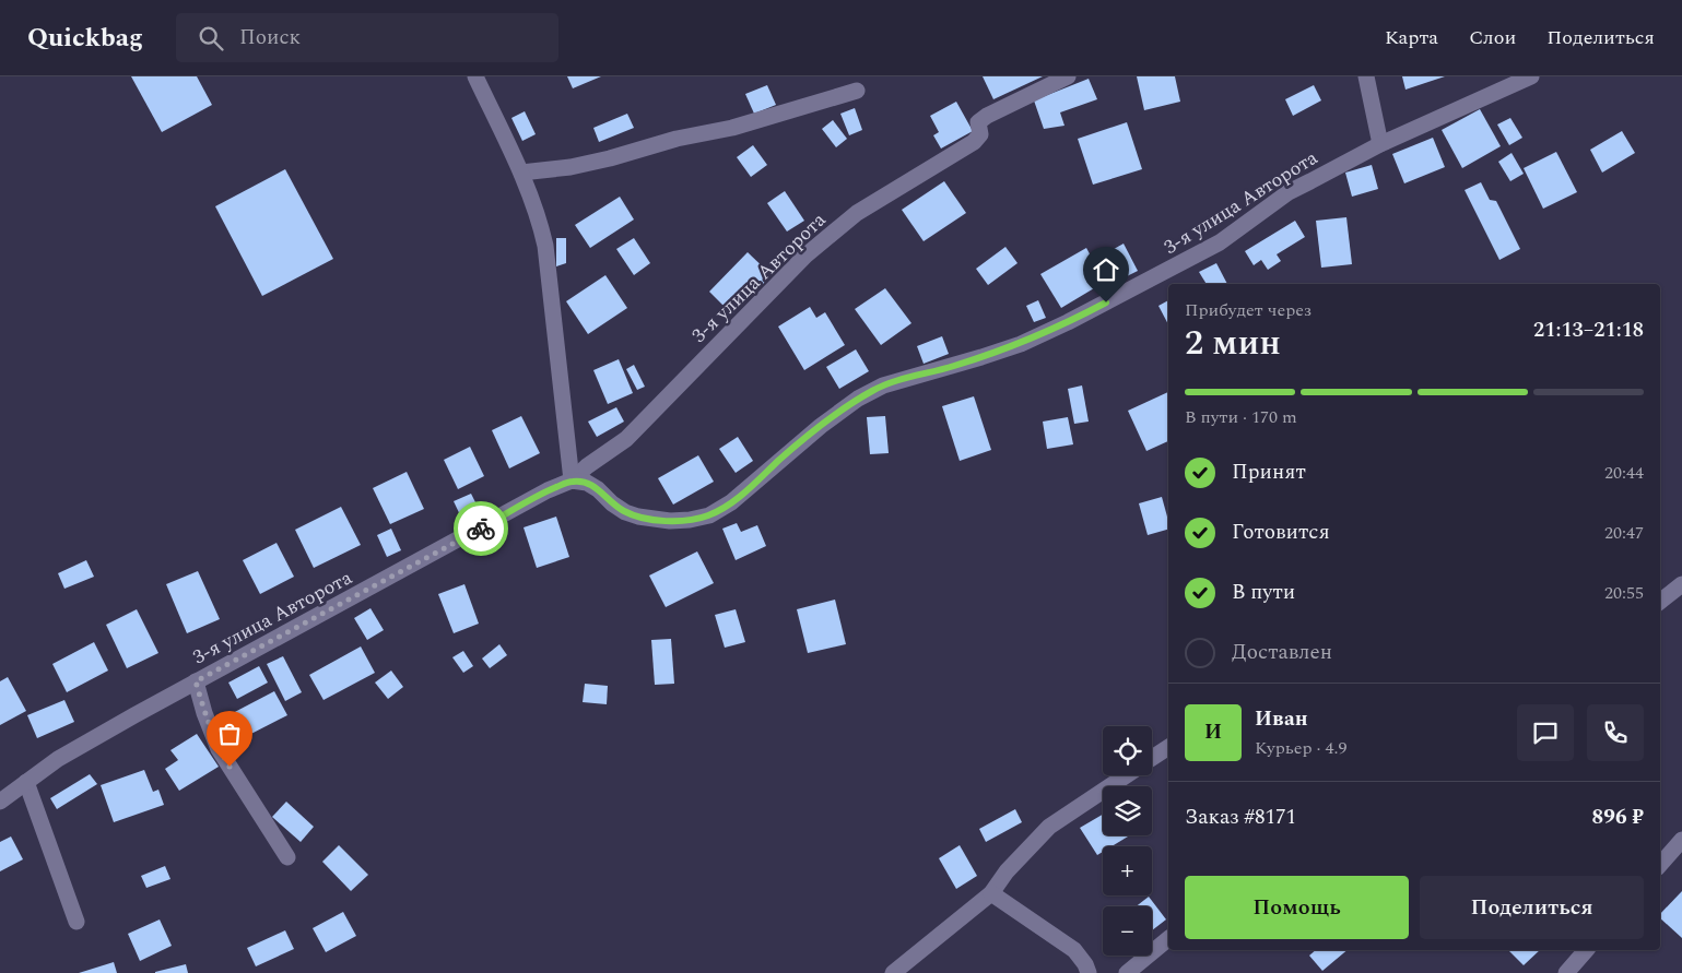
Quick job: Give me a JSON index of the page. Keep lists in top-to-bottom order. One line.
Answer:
{"streets":{"street":["3-я улица Авторота"]},"page":{"header":"Quickbag","search":"Поиск","nav":["Карта","Слои","Поделиться"],"heading":["2 мин","Прибудет через","21:13–21:18"],"panel":["Иван","Курьер · 4.9","Заказ #8171","896 ₽"],"bar":"В пути · 170 m","list":[["Принят","20:44"],["Готовится","20:47"],["В пути","20:55"],"Доставлен"],"round":"И","map_buttons":["+","−"],"buttons":["Помощь","Поделиться"]}}
